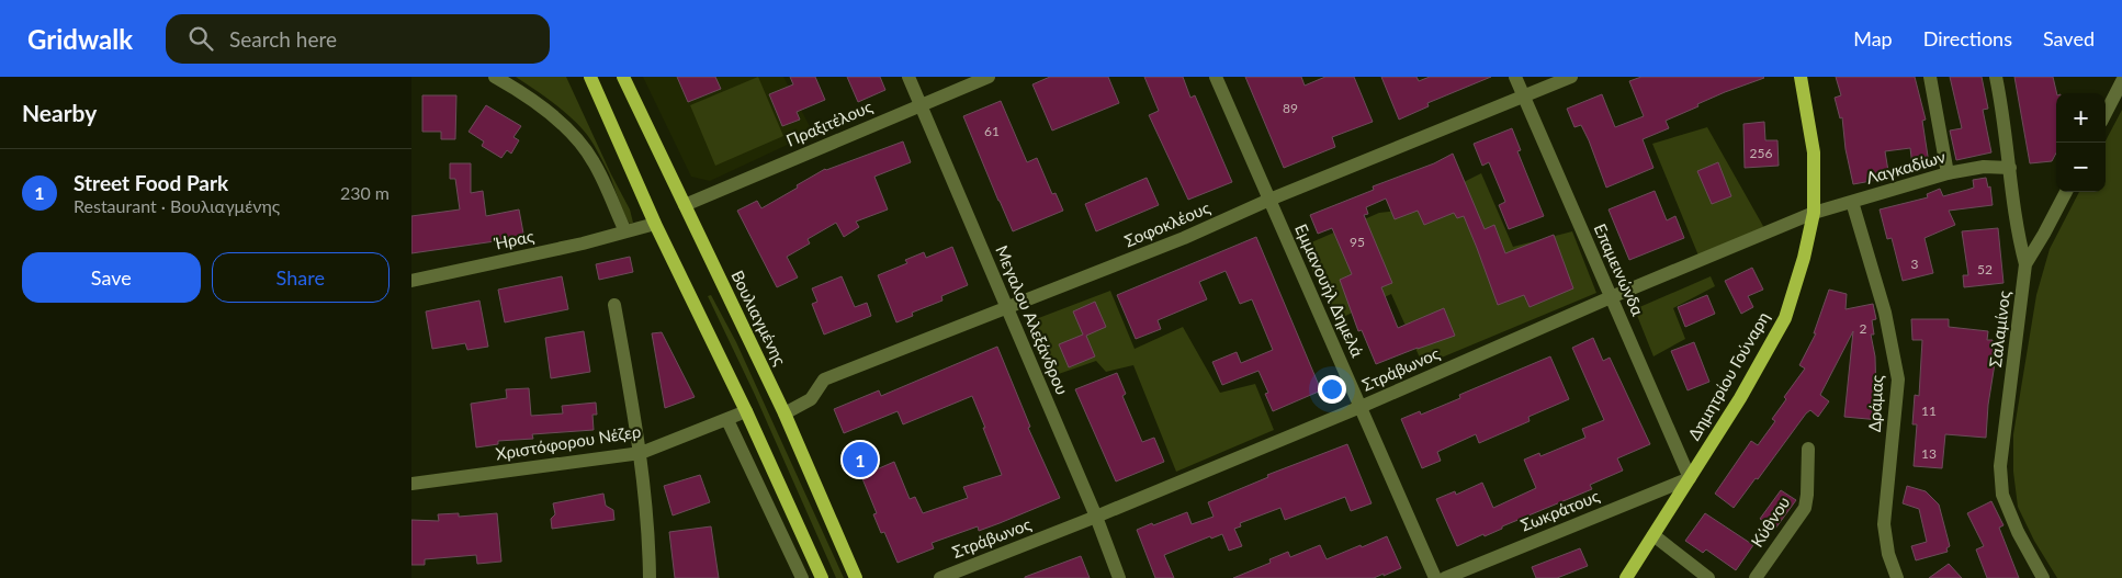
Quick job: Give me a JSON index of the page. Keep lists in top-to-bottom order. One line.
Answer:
{"streets":{"main road":["Βουλιαγμένης","Δημητρίου Γούναρη"],"street":["Πραξιτέλους","Λαγκαδίων","Σοφοκλέους","Ήρας","Επαμεινώνδα","Εμμανουήλ Δημελά","Μεγαλου Αλεξάνδρου","Σαλαμίνος","Στράβωνος","Δράμας","Χριστόφορου Νέζερ","Σωκράτους","Κύθνου"]},"crossings":[["Πραξιτέλους","Βουλιαγμένης"],["Πραξιτέλους","Μεγαλου Αλεξάνδρου"],["Λαγκαδίων","Σαλαμίνος"],["Λαγκαδίων","Στράβωνος"],["Λαγκαδίων","Δημητρίου Γούναρη"],["Λαγκαδίων","Δράμας"],["Σοφοκλέους","Επαμεινώνδα"],["Σοφοκλέους","Εμμανουήλ Δημελά"],["Σοφοκλέους","Βουλιαγμένης"],["Σοφοκλέους","Μεγαλου Αλεξάνδρου"],["Επαμεινώνδα","Στράβωνος"],["Επαμεινώνδα","Δημητρίου Γούναρη"],["Επαμεινώνδα","Σωκράτους"],["Εμμανουήλ Δημελά","Στράβωνος"],["Μεγαλου Αλεξάνδρου","Στράβωνος"],["Στράβωνος","Δημητρίου Γούναρη"],["Δημητρίου Γούναρη","Σωκράτους"]],"house_numbers":["89","61","256","95","3","52","2","11","13"],"page":{"header":"Gridwalk","search":"Search here","nav":["Map","Directions","Saved"],"heading":"Nearby","map_buttons":["+","−"],"list":[{"mark":"1","name":"Street Food Park","note":"Restaurant · Βουλιαγμένης","value":"230 m"}],"buttons":["Save","Share"],"pins":"1"}}
